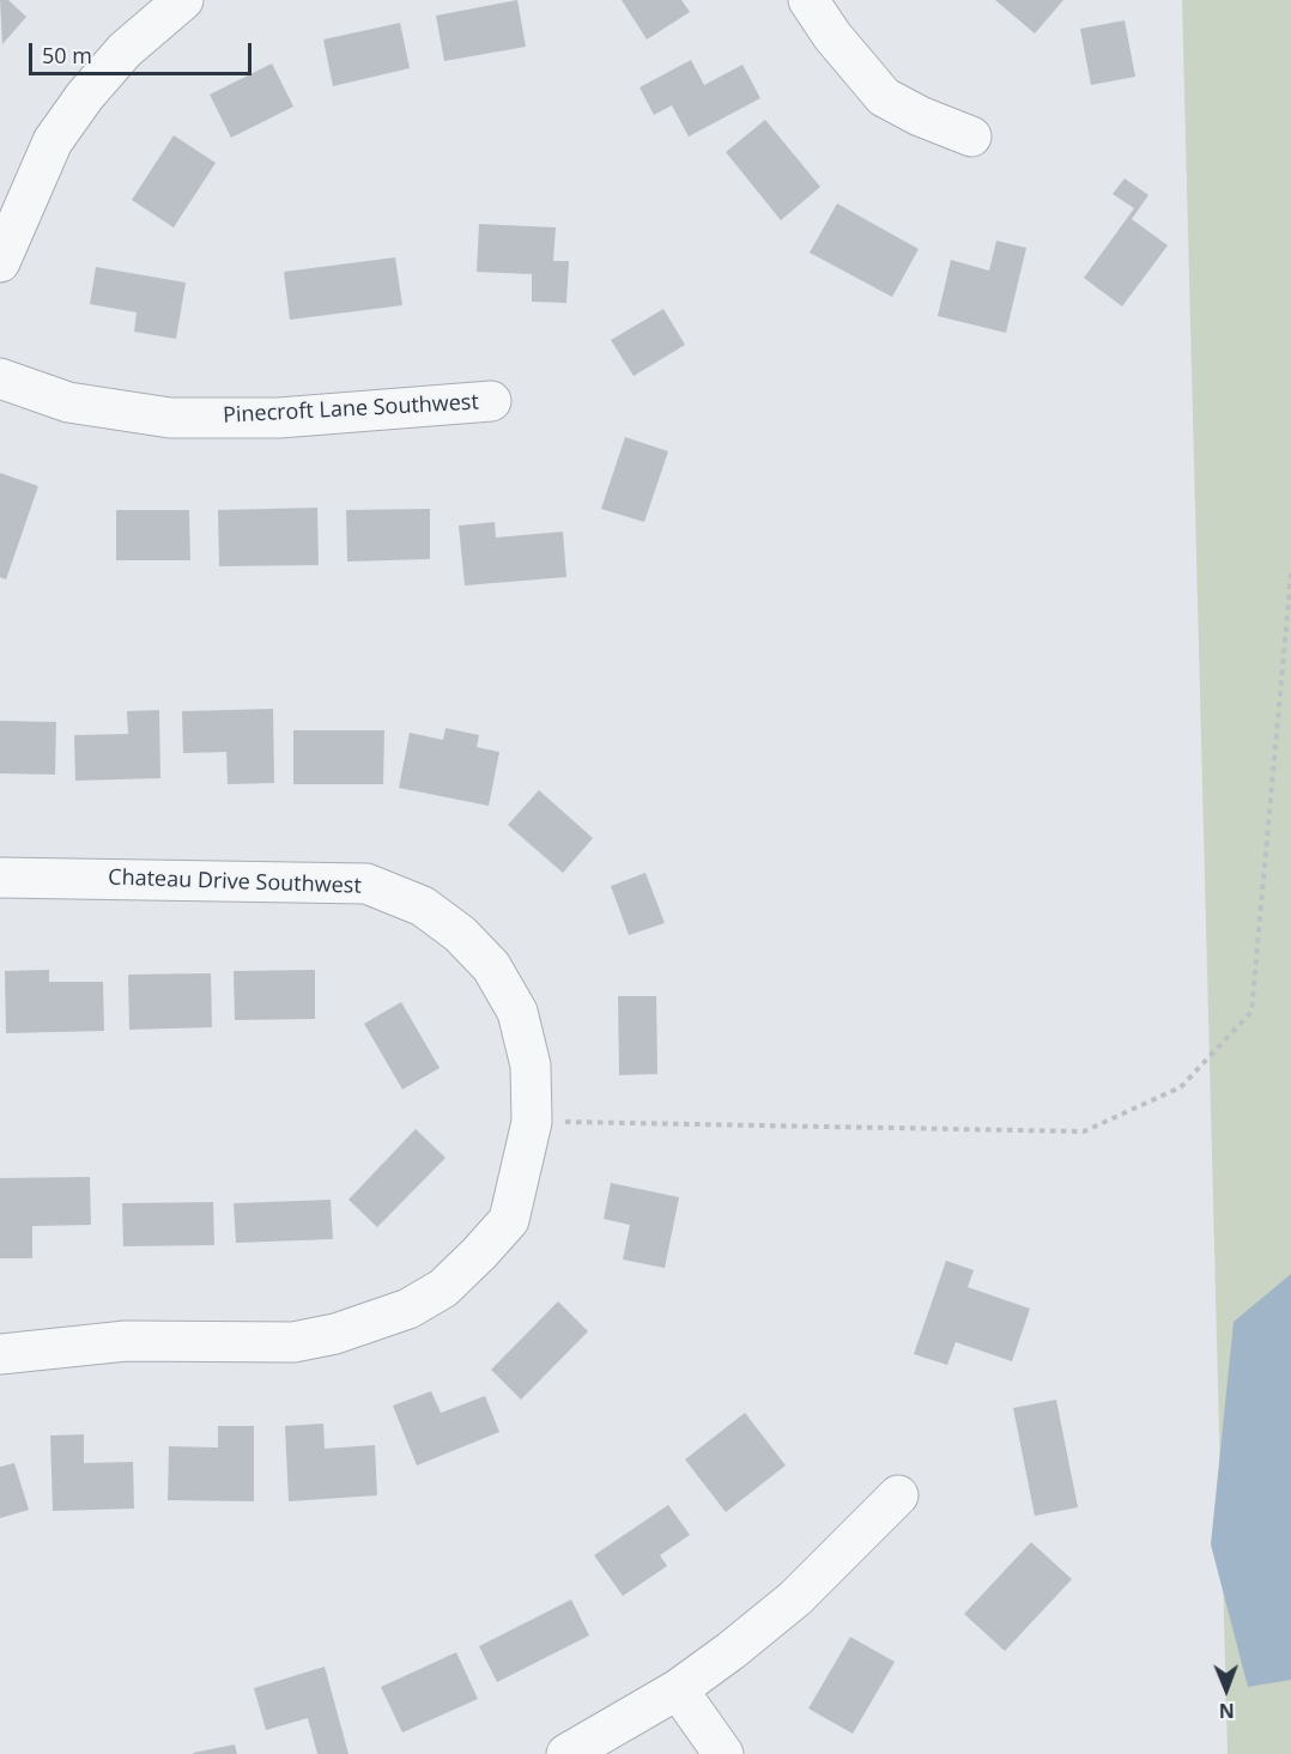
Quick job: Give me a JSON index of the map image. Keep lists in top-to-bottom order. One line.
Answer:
{"streets":{"street":["Pinecroft Lane Southwest","Chateau Drive Southwest"]},"scale_bar":"50 m","north":"bottom"}
